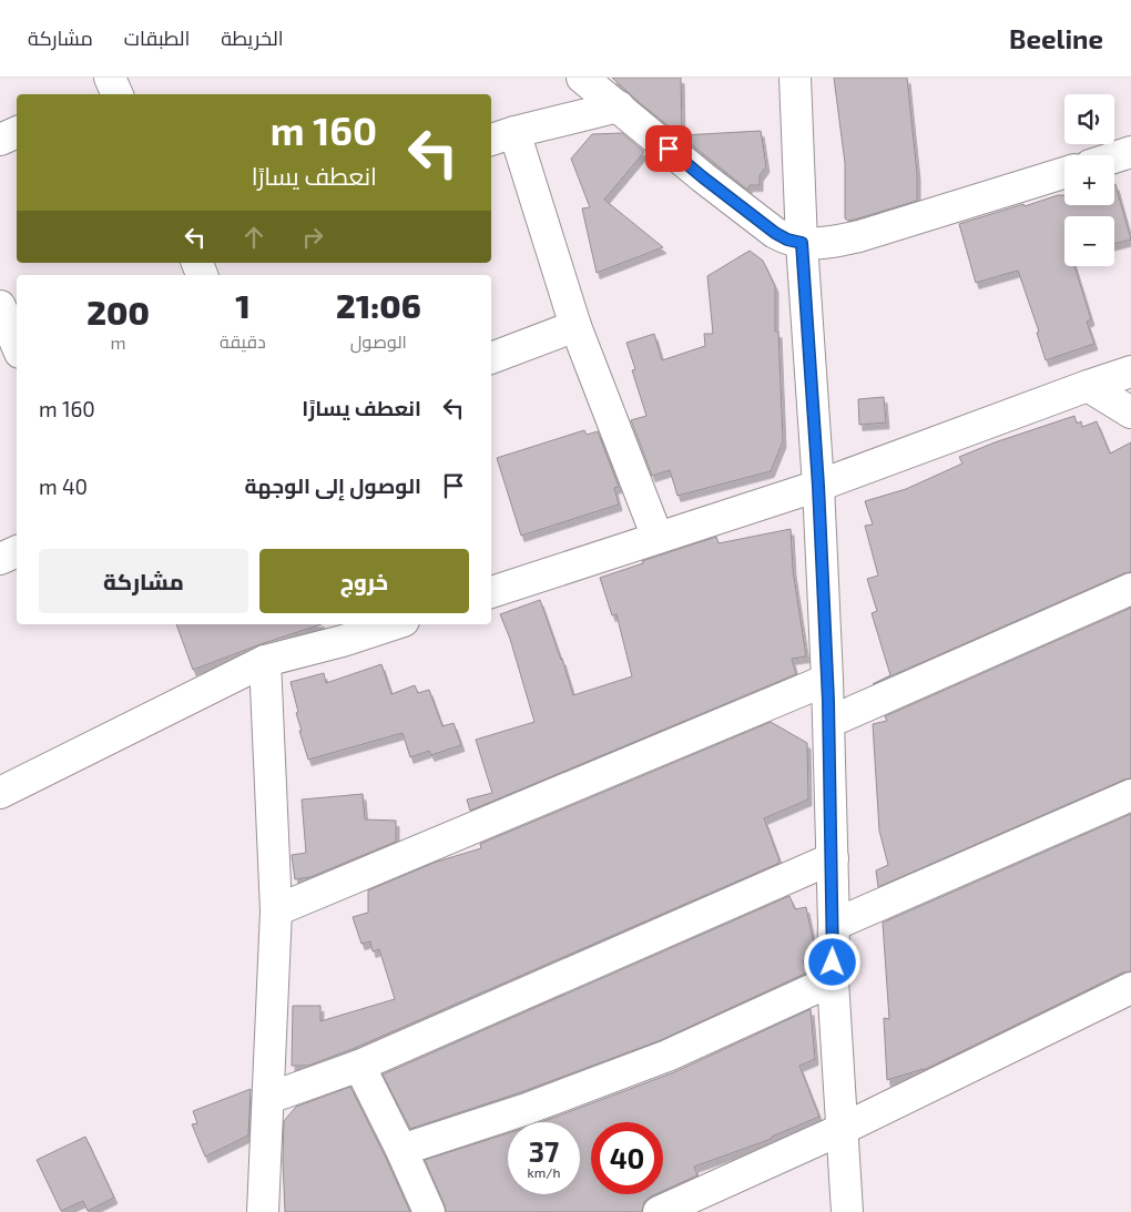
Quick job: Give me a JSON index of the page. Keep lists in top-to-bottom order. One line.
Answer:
{"page":{"header":"Beeline","nav":["الخريطة","الطبقات","مشاركة"],"map_buttons":["+","−"],"turn":["160 m","انعطف يسارًا"],"eta":["21:06","الوصول","1","دقيقة","200","m"],"list":[{"name":"انعطف يسارًا","value":"160 m"},{"name":"الوصول إلى الوجهة","value":"40 m"}],"buttons":["خروج","مشاركة"],"speed":"37 km/h","limit":"40"}}
